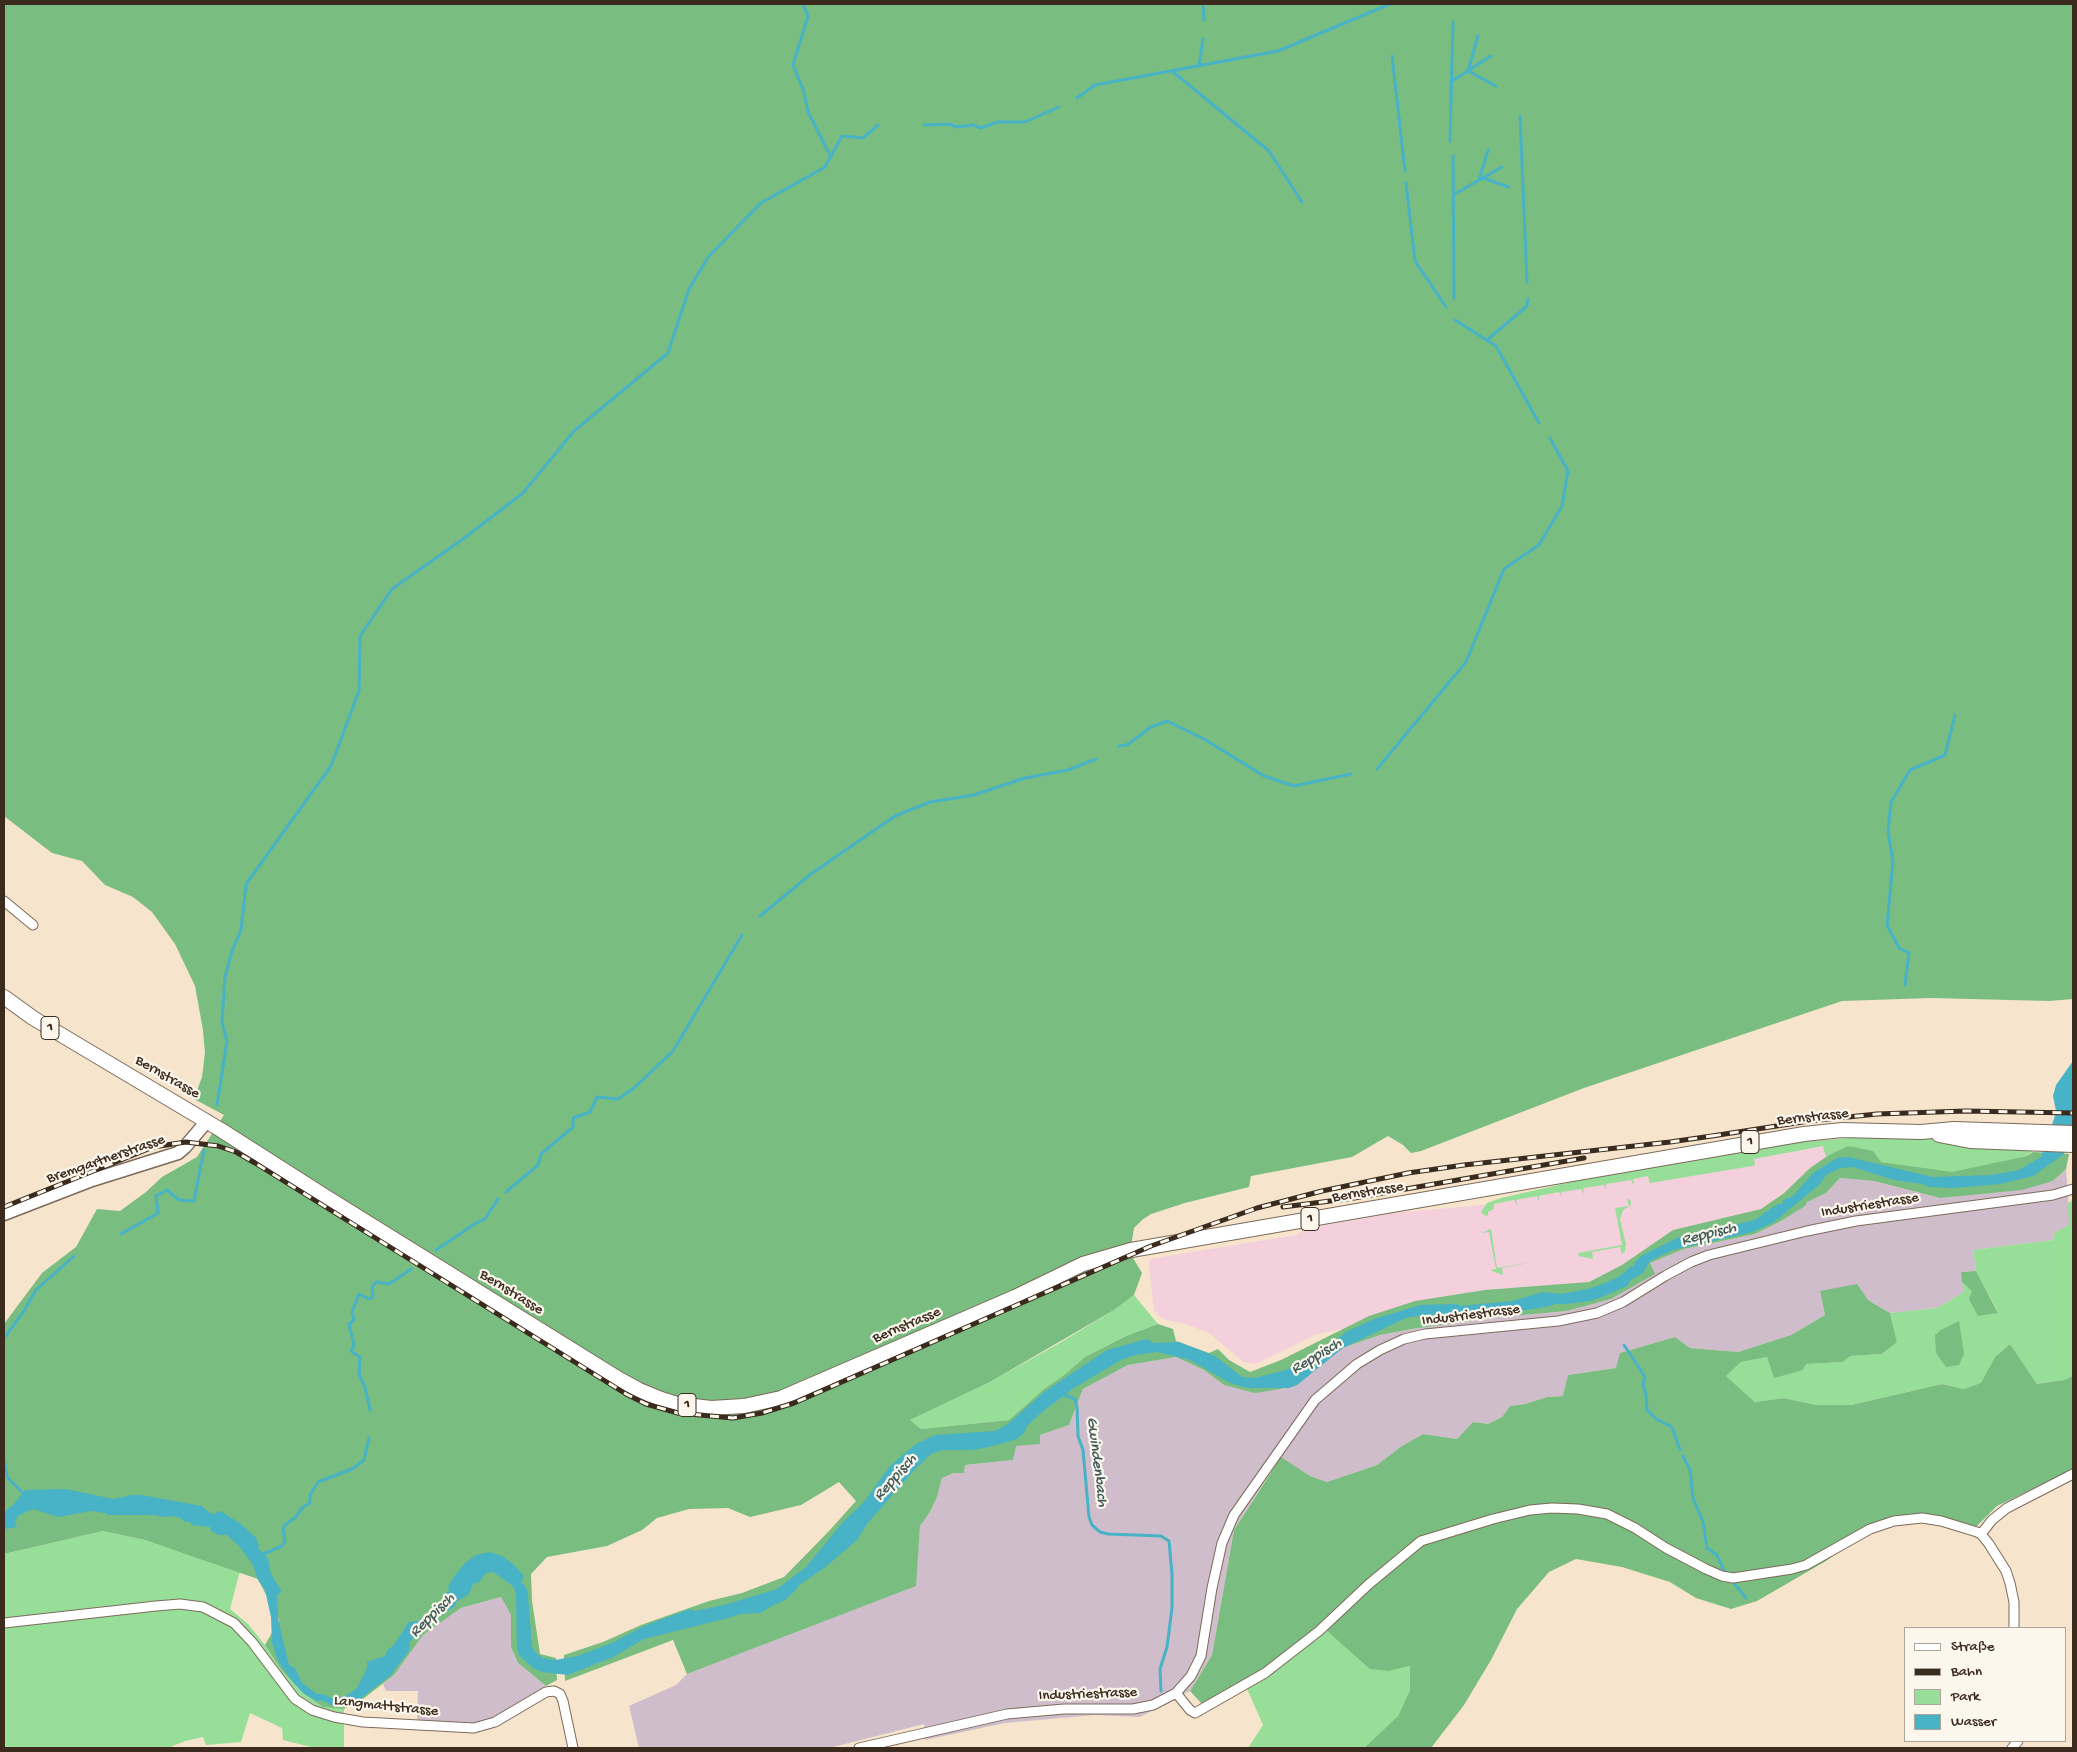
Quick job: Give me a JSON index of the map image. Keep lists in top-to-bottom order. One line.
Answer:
{"streets":{"main road":["1","Bernstrasse","Bremgartnerstrasse"],"street":["Industriestrasse","Langmattstrasse"]},"crossings":[["Bernstrasse","Bremgartnerstrasse"]],"water":["Reppisch","Gwindenbach"],"legend":["Straße","Bahn","Park","Wasser"]}
